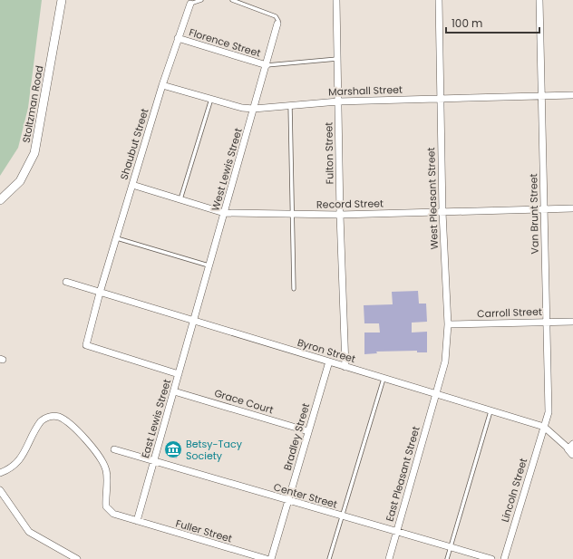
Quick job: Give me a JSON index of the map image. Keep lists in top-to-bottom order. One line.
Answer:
{"streets":{"street":["Florence Street","Marshall Street","Stoltzman Road","Shaubut Street","Fulton Street","West Lewis Street","West Pleasant Street","Record Street","Van Brunt Street","Carroll Street","Byron Street","Grace Court","East Lewis Street","Bradley Street","East Pleasant Street","Lincoln Street","Center Street","Fuller Street"]},"crossings":[["Florence Street","Shaubut Street"],["Florence Street","West Lewis Street"],["Marshall Street","Shaubut Street"],["Marshall Street","Fulton Street"],["Marshall Street","West Lewis Street"],["Marshall Street","West Pleasant Street"],["Marshall Street","Van Brunt Street"],["Shaubut Street","Record Street"],["Shaubut Street","Byron Street"],["Shaubut Street","East Lewis Street"],["Fulton Street","Record Street"],["Fulton Street","Byron Street"],["West Lewis Street","Record Street"],["West Lewis Street","Byron Street"],["West Lewis Street","East Lewis Street"],["West Pleasant Street","Record Street"],["West Pleasant Street","Carroll Street"],["West Pleasant Street","Byron Street"],["West Pleasant Street","East Pleasant Street"],["Record Street","Van Brunt Street"],["Van Brunt Street","Carroll Street"],["Van Brunt Street","Byron Street"],["Van Brunt Street","Lincoln Street"],["Byron Street","East Lewis Street"],["Byron Street","Bradley Street"],["Byron Street","East Pleasant Street"],["Byron Street","Lincoln Street"],["Grace Court","East Lewis Street"],["Grace Court","Bradley Street"],["East Lewis Street","Center Street"],["East Lewis Street","Fuller Street"],["Bradley Street","Center Street"],["East Pleasant Street","Center Street"]],"places":{"museum":["Betsy-Tacy Society"]},"scale_bar":"100 m"}
